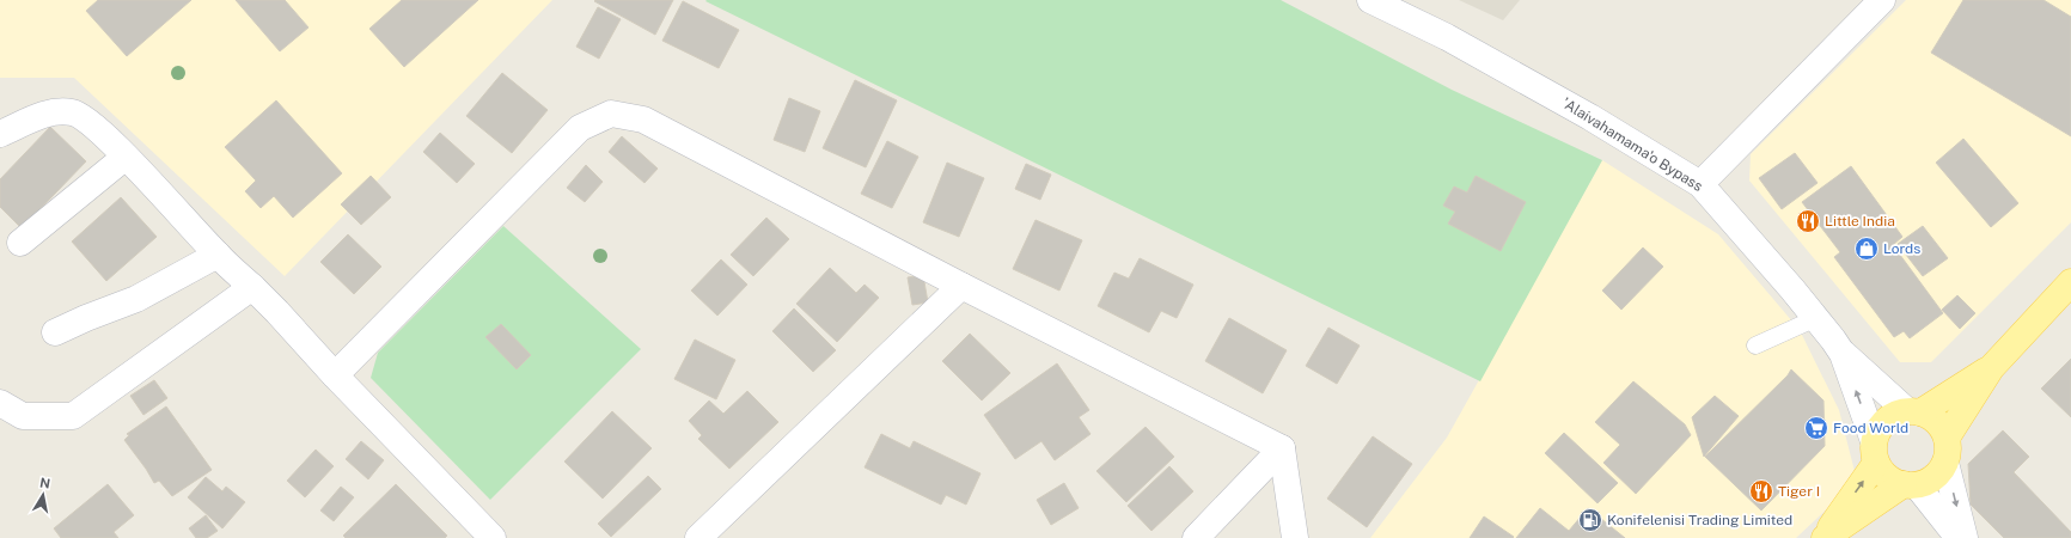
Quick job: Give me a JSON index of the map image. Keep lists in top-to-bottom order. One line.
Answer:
{"streets":{"street":["'Alaivahamama'o Bypass"]},"places":{"restaurant":["Little India","Tiger I"],"shop":["Lords"],"supermarket":["Food World"],"fuel station":["Konifelenisi Trading Limited"]},"north":"top"}
